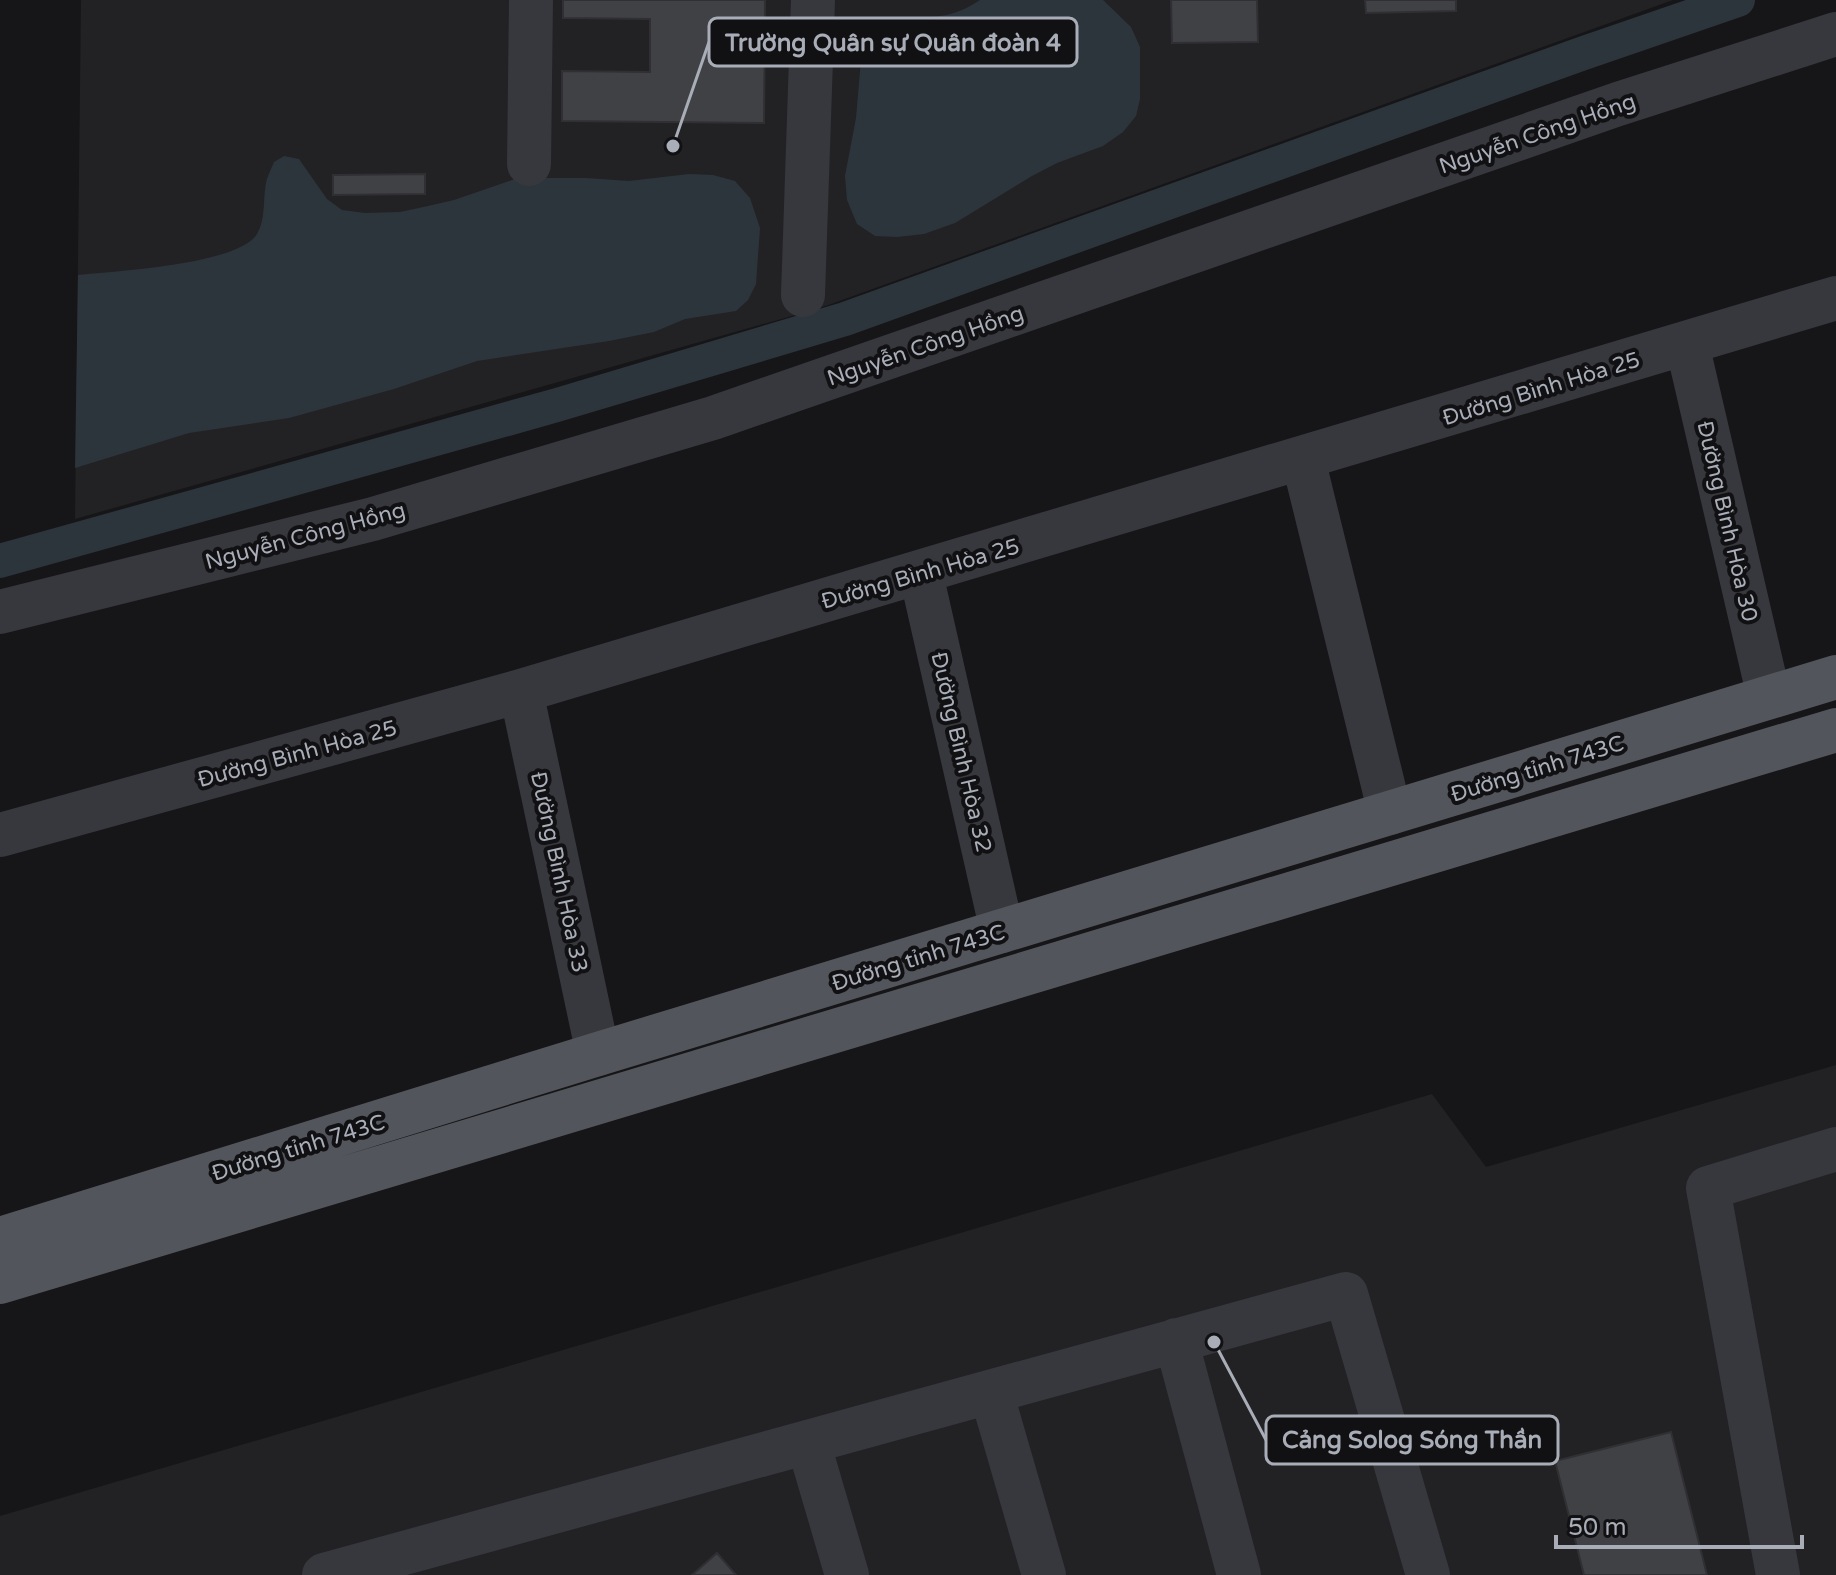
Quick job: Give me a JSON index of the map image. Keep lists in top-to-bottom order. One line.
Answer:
{"streets":{"main road":["Đường tỉnh 743C"],"street":["Nguyễn Công Hồng","Đường Bình Hòa 25","Đường Bình Hòa 30","Đường Bình Hòa 32","Đường Bình Hòa 33"]},"crossings":[["Đường Bình Hòa 25","Đường Bình Hòa 30"],["Đường Bình Hòa 25","Đường Bình Hòa 32"],["Đường Bình Hòa 25","Đường Bình Hòa 33"],["Đường Bình Hòa 30","Đường tỉnh 743C"],["Đường Bình Hòa 32","Đường tỉnh 743C"],["Đường tỉnh 743C","Đường Bình Hòa 33"]],"places":["Trường Quân sự Quân đoàn 4","Cảng Solog Sóng Thần"],"scale_bar":"50 m"}
